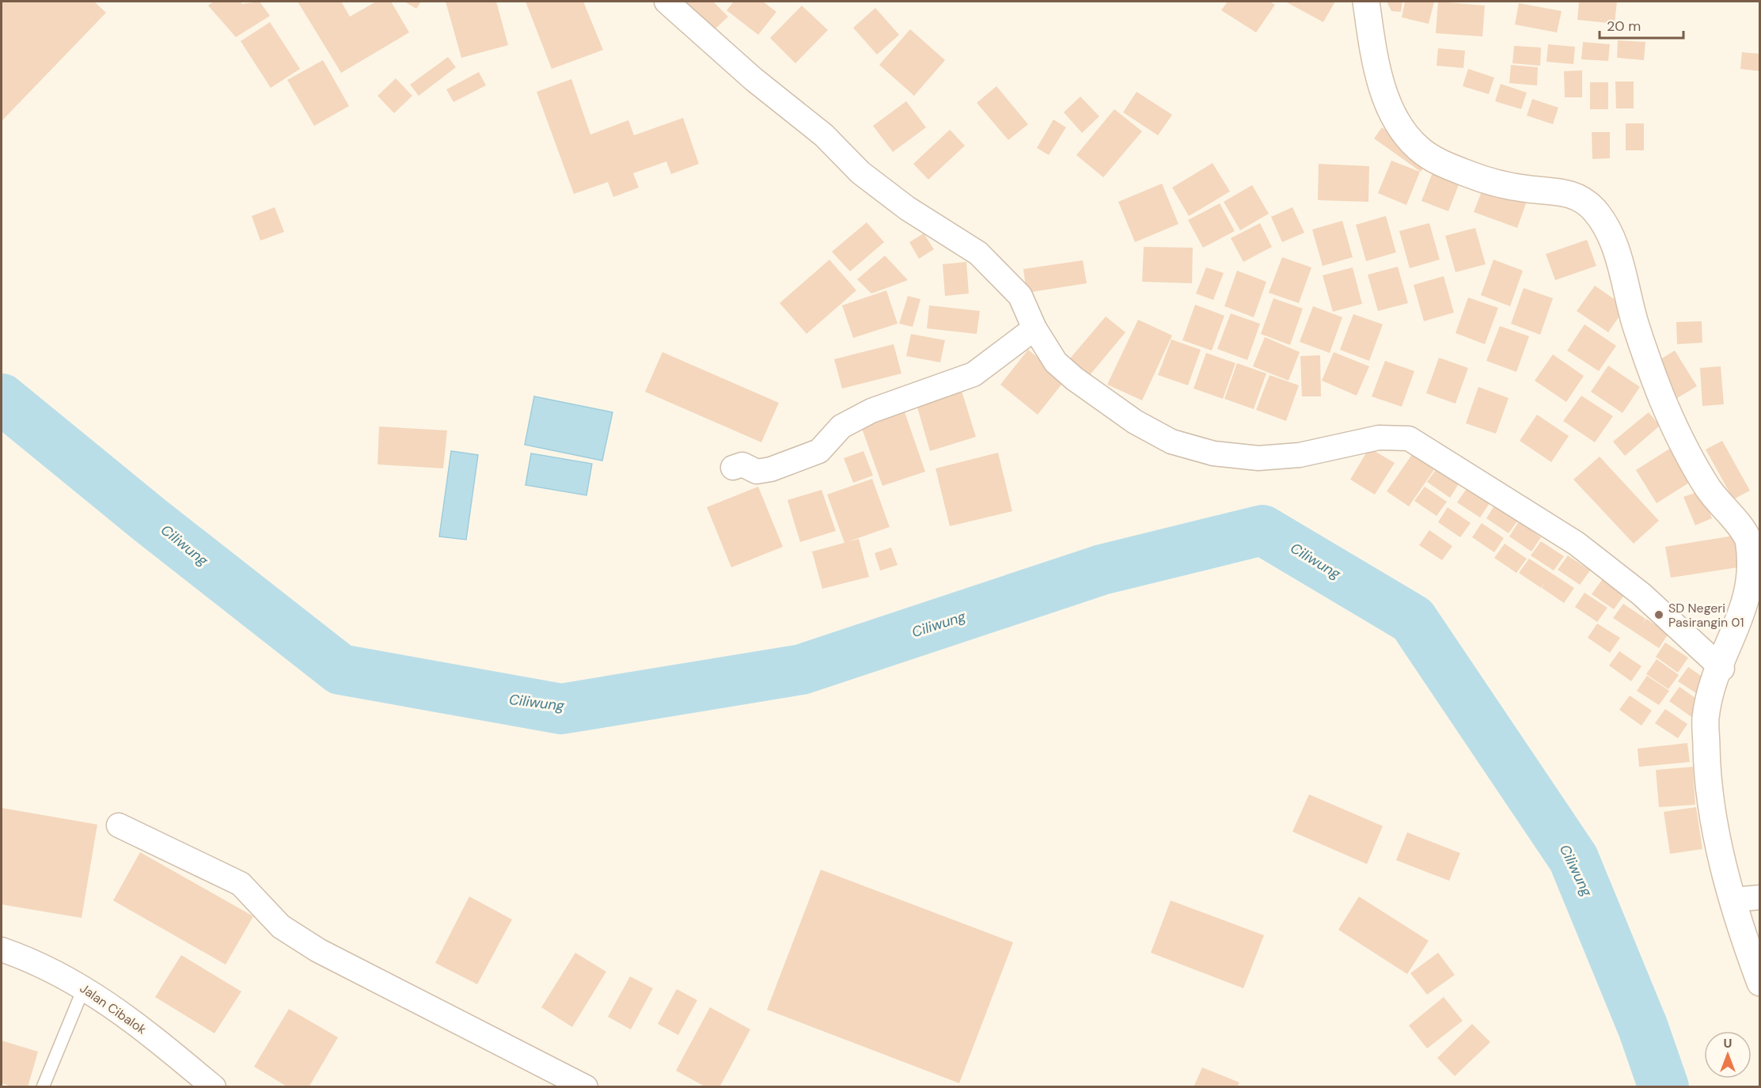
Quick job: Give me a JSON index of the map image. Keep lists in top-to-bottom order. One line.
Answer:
{"streets":{"street":["Jalan Cibalok"]},"water":["Ciliwung"],"places":["SD Negeri Pasirangin 01"],"scale_bar":"20 m","north":"top"}
